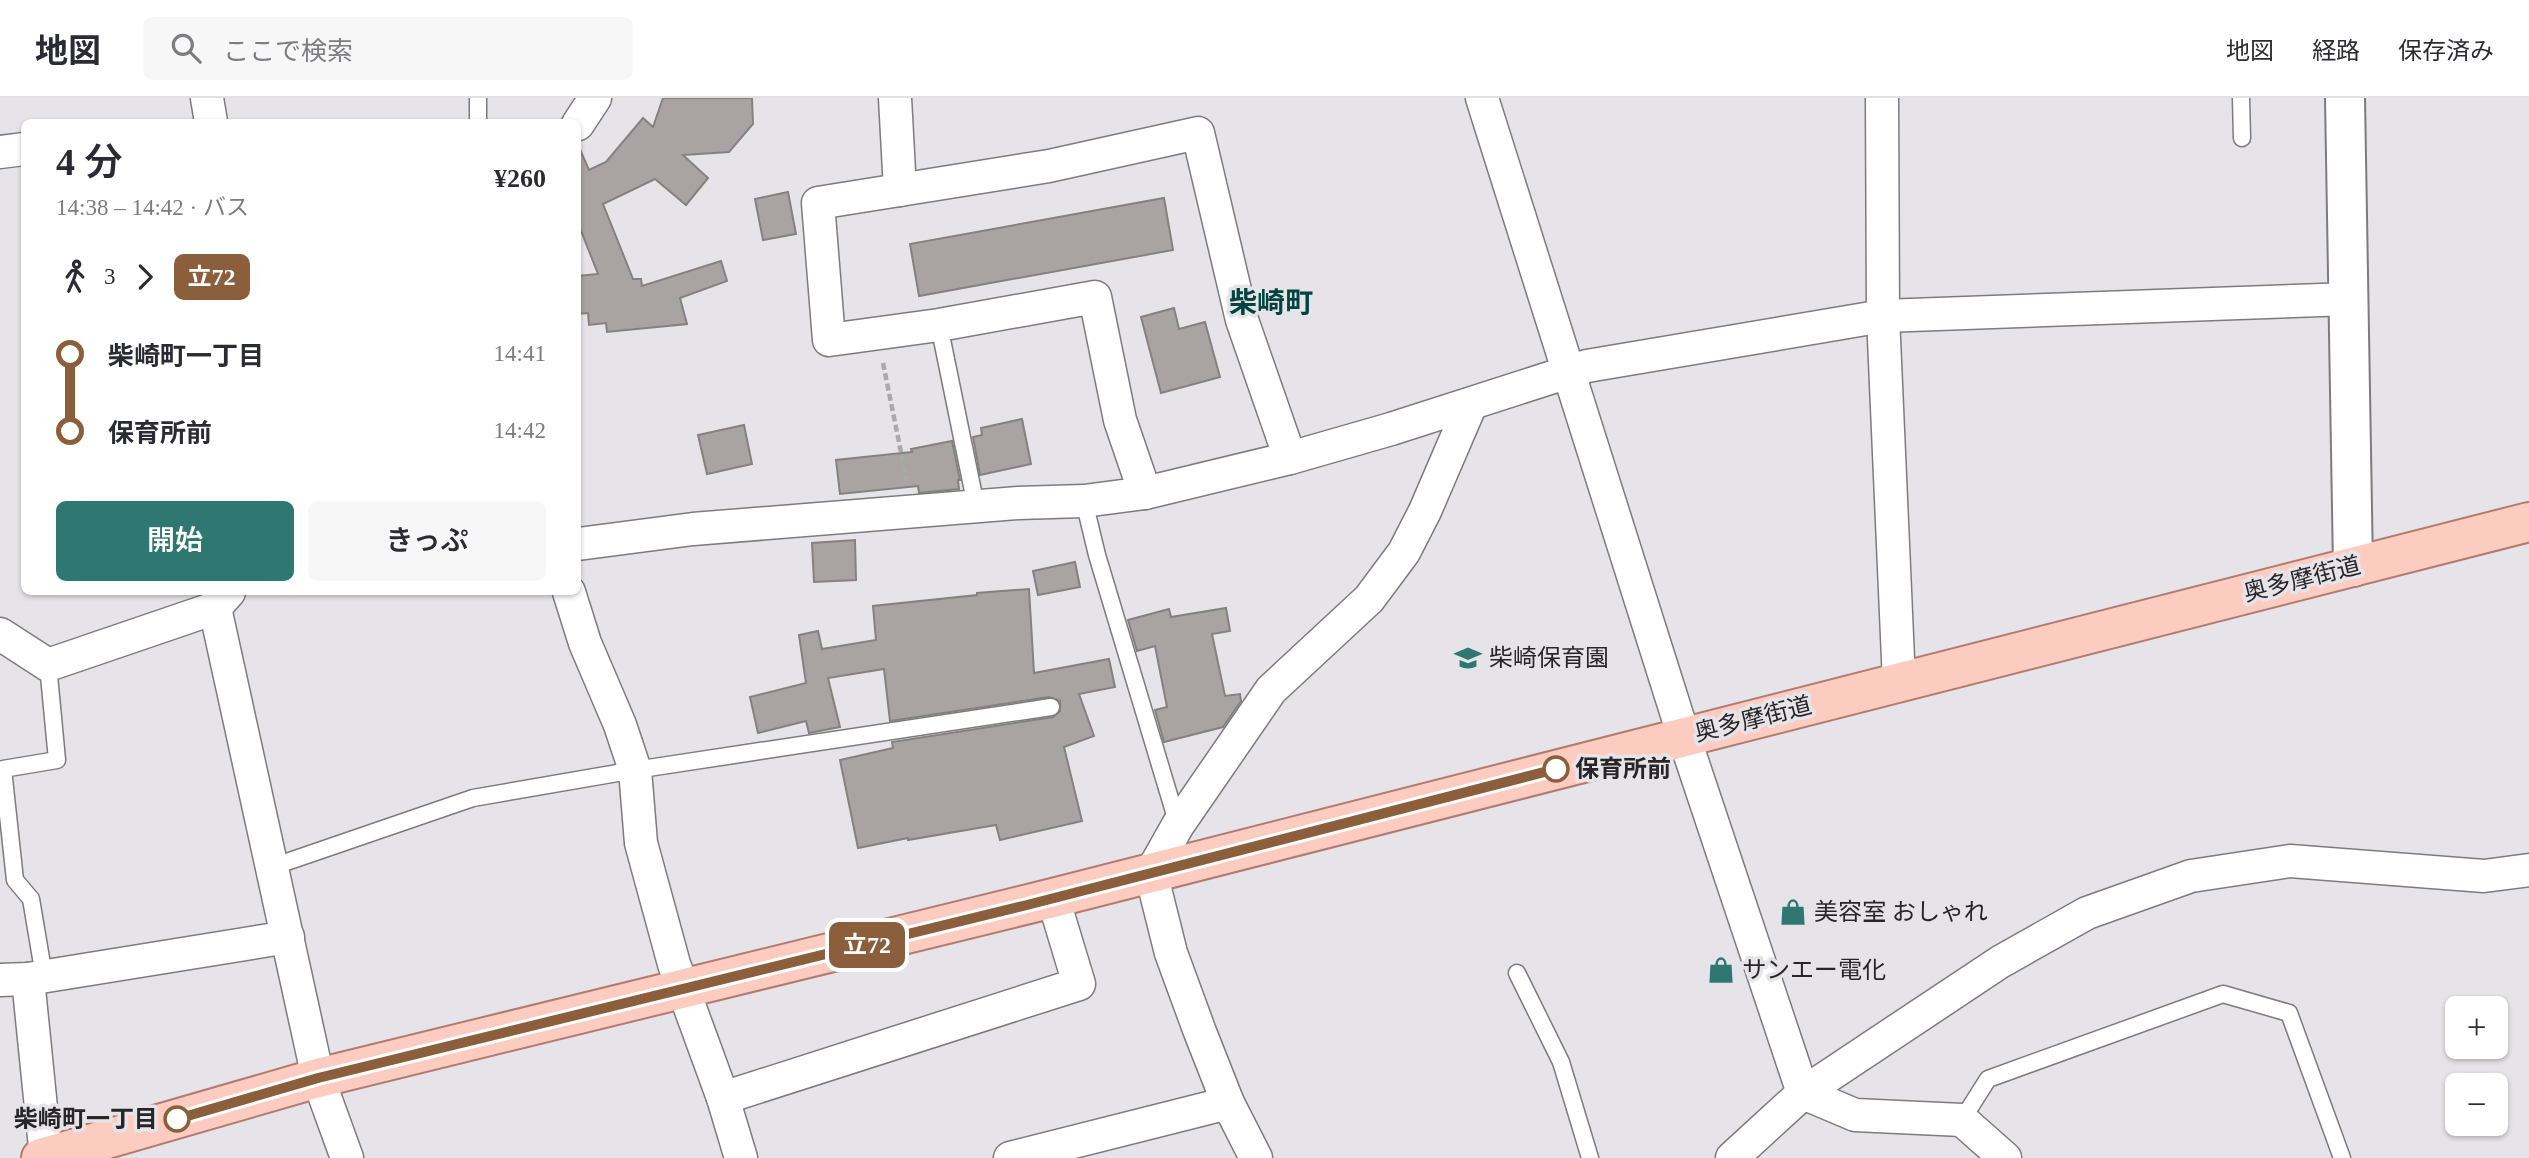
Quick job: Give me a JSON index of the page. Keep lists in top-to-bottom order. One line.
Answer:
{"streets":{"main road":["奥多摩街道"]},"districts":["柴崎町"],"places":{"school or university":["柴崎保育園"],"other":["保育所前","柴崎町一丁目"],"shop":["美容室 おしゃれ","サンエー電化"]},"lines":["bus line 立72"],"page":{"header":"地図","search":"ここで検索","nav":["地図","経路","保存済み"],"on_map":"立72","heading":["4 分","14:38 – 14:42 · バス","¥260"],"legs":["3","立72"],"list":[{"name":"柴崎町一丁目","value":"14:41"},{"name":"保育所前","value":"14:42"}],"buttons":["開始","きっぷ"],"map_buttons":["+","−"]}}
